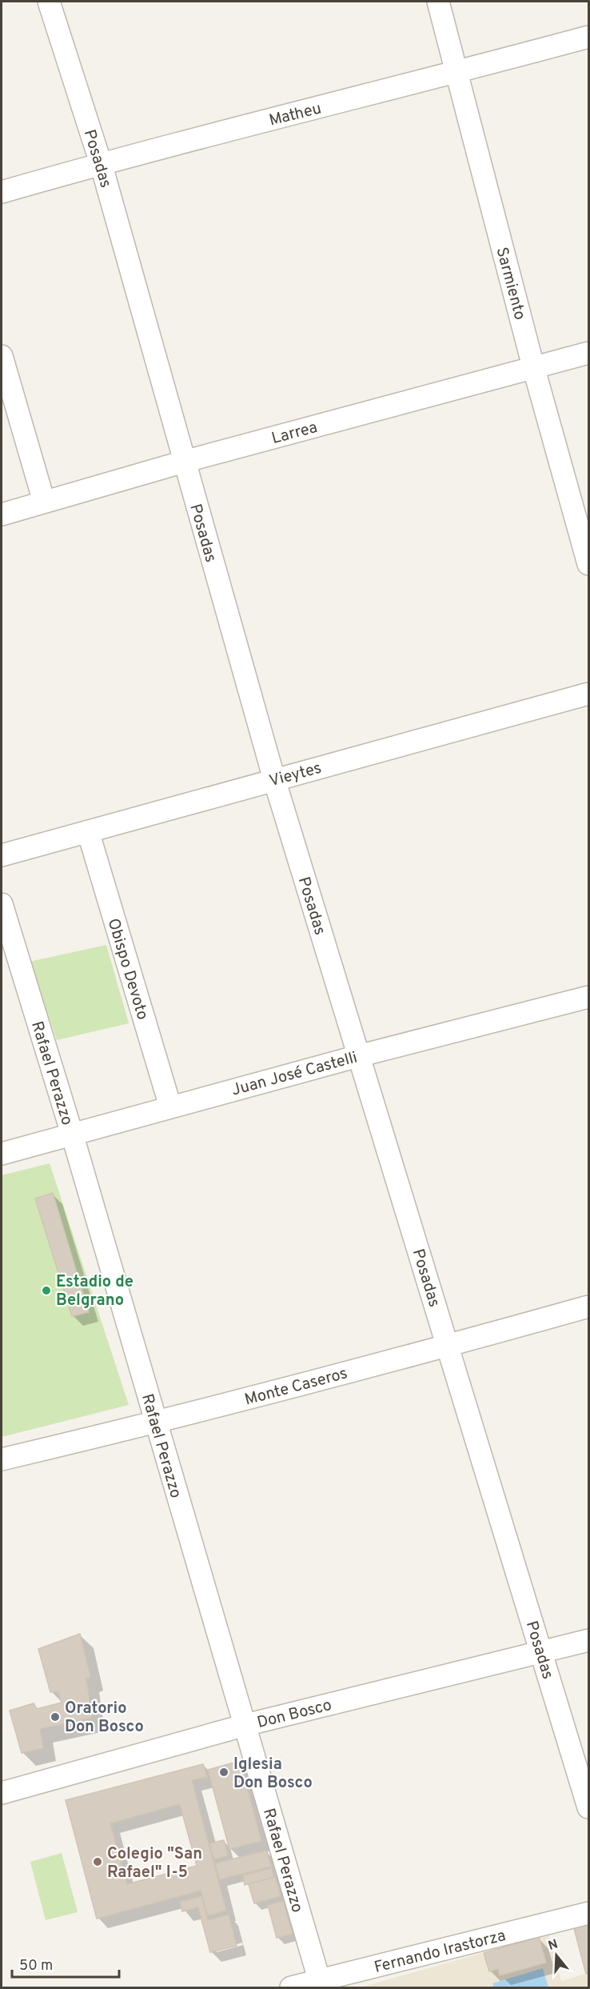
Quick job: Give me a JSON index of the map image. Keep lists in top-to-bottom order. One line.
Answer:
{"streets":{"street":["Matheu","Posadas","Sarmiento","Larrea","Vieytes","Obispo Devoto","Rafael Perazzo","Juan José Castelli","Monte Caseros","Don Bosco","Fernando Irastorza"]},"crossings":[["Matheu","Posadas"],["Matheu","Sarmiento"],["Posadas","Larrea"],["Posadas","Vieytes"],["Posadas","Juan José Castelli"],["Posadas","Monte Caseros"],["Posadas","Don Bosco"],["Sarmiento","Larrea"],["Vieytes","Obispo Devoto"],["Obispo Devoto","Juan José Castelli"],["Rafael Perazzo","Juan José Castelli"],["Rafael Perazzo","Monte Caseros"],["Rafael Perazzo","Don Bosco"],["Rafael Perazzo","Fernando Irastorza"]],"places":["Estadio de Belgrano","Oratorio Don Bosco","Iglesia Don Bosco","Colegio \"San Rafael\" I-5"],"scale_bar":"50 m","north":"top"}
